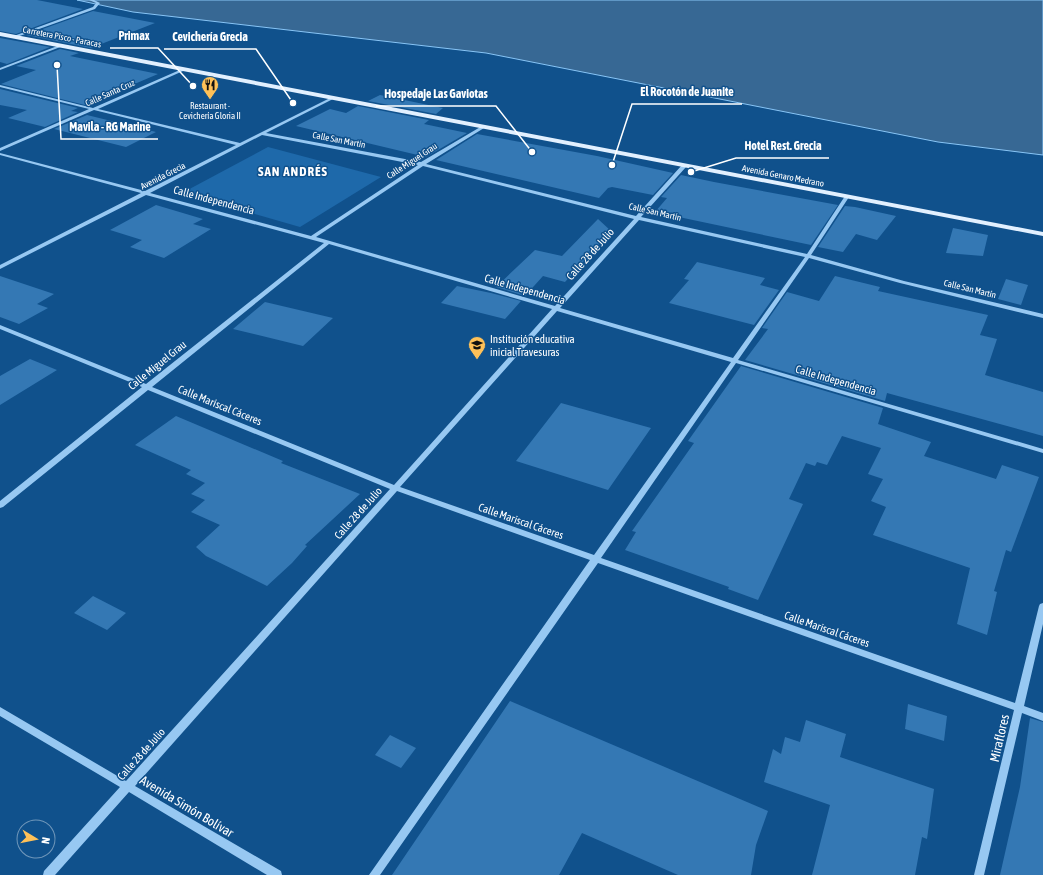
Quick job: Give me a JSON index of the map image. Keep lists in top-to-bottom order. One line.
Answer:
{"streets":{"main road":["Carretera Pisco - Paracas","Avenida Genaro Medrano"],"street":["Calle Santa Cruz","Calle San Martín","Calle Miguel Grau","Avenida Grecia","Calle Independencia","Calle 28 de Julio","Calle Mariscal Cáceres","Miraflores","Avenida Simón Bolívar"]},"crossings":[["Carretera Pisco - Paracas","Calle Santa Cruz"],["Carretera Pisco - Paracas","Avenida Grecia"],["Carretera Pisco - Paracas","Avenida Genaro Medrano"],["Calle San Martín","Calle Miguel Grau"],["Calle San Martín","Avenida Grecia"],["Calle San Martín","Calle 28 de Julio"],["Calle Miguel Grau","Avenida Genaro Medrano"],["Calle Miguel Grau","Calle Independencia"],["Calle Miguel Grau","Calle Mariscal Cáceres"],["Avenida Grecia","Avenida Genaro Medrano"],["Avenida Grecia","Calle Independencia"],["Avenida Genaro Medrano","Calle 28 de Julio"],["Calle Independencia","Calle 28 de Julio"],["Calle 28 de Julio","Calle Mariscal Cáceres"],["Calle 28 de Julio","Avenida Simón Bolívar"],["Calle Mariscal Cáceres","Miraflores"]],"districts":["SAN ANDRÉS"],"places":{"other":["Mavila - RG Marine","Primax","Cevichería Grecia","Hospedaje Las Gaviotas","El Rocotón de Juanite","Hotel Rest. Grecia"],"restaurant":["Restaurant - Cevichería Gloria II"],"school or university":["Institución educativa inicial Travesuras"]},"north":"right"}
